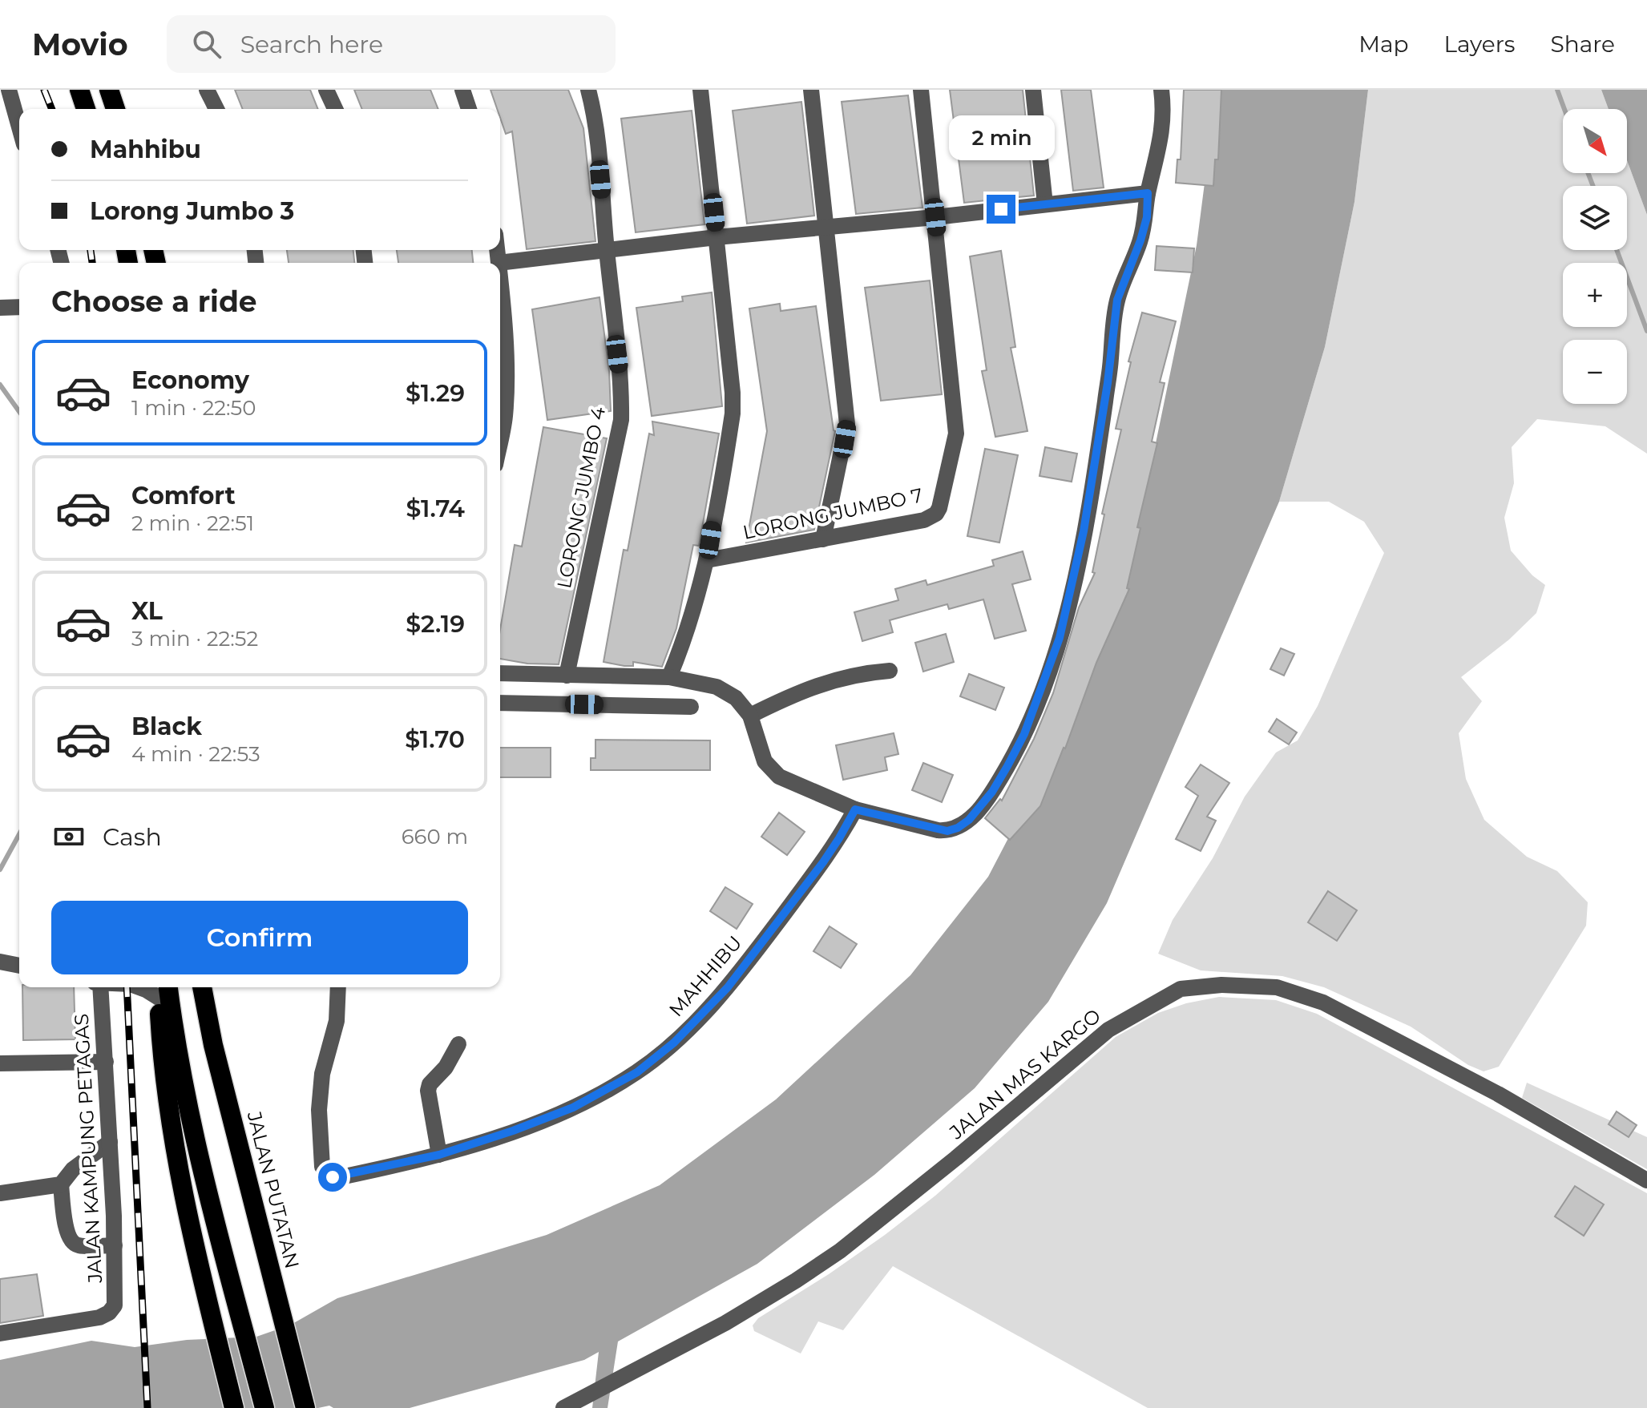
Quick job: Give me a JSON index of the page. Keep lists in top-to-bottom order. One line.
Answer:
{"streets":{"highway":["JALAN PUTATAN"],"street":["LORONG JUMBO 4","LORONG JUMBO 7","MAHHIBU","JALAN MAS KARGO","JALAN KAMPUNG PETAGAS"]},"north":"bottom right","page":{"header":"Movio","search":"Search here","nav":["Map","Layers","Share"],"map_buttons":["+","−"],"banner":["Mahhibu","Lorong Jumbo 3"],"bubble":"2 min","heading":"Choose a ride","list":[{"name":"Economy","note":"1 min · 22:50","value":"$1.29"},{"name":"Comfort","note":"2 min · 22:51","value":"$1.74"},{"name":"XL","note":"3 min · 22:52","value":"$2.19"},{"name":"Black","note":"4 min · 22:53","value":"$1.70"}],"pay":["Cash","660 m"],"buttons":"Confirm"}}
